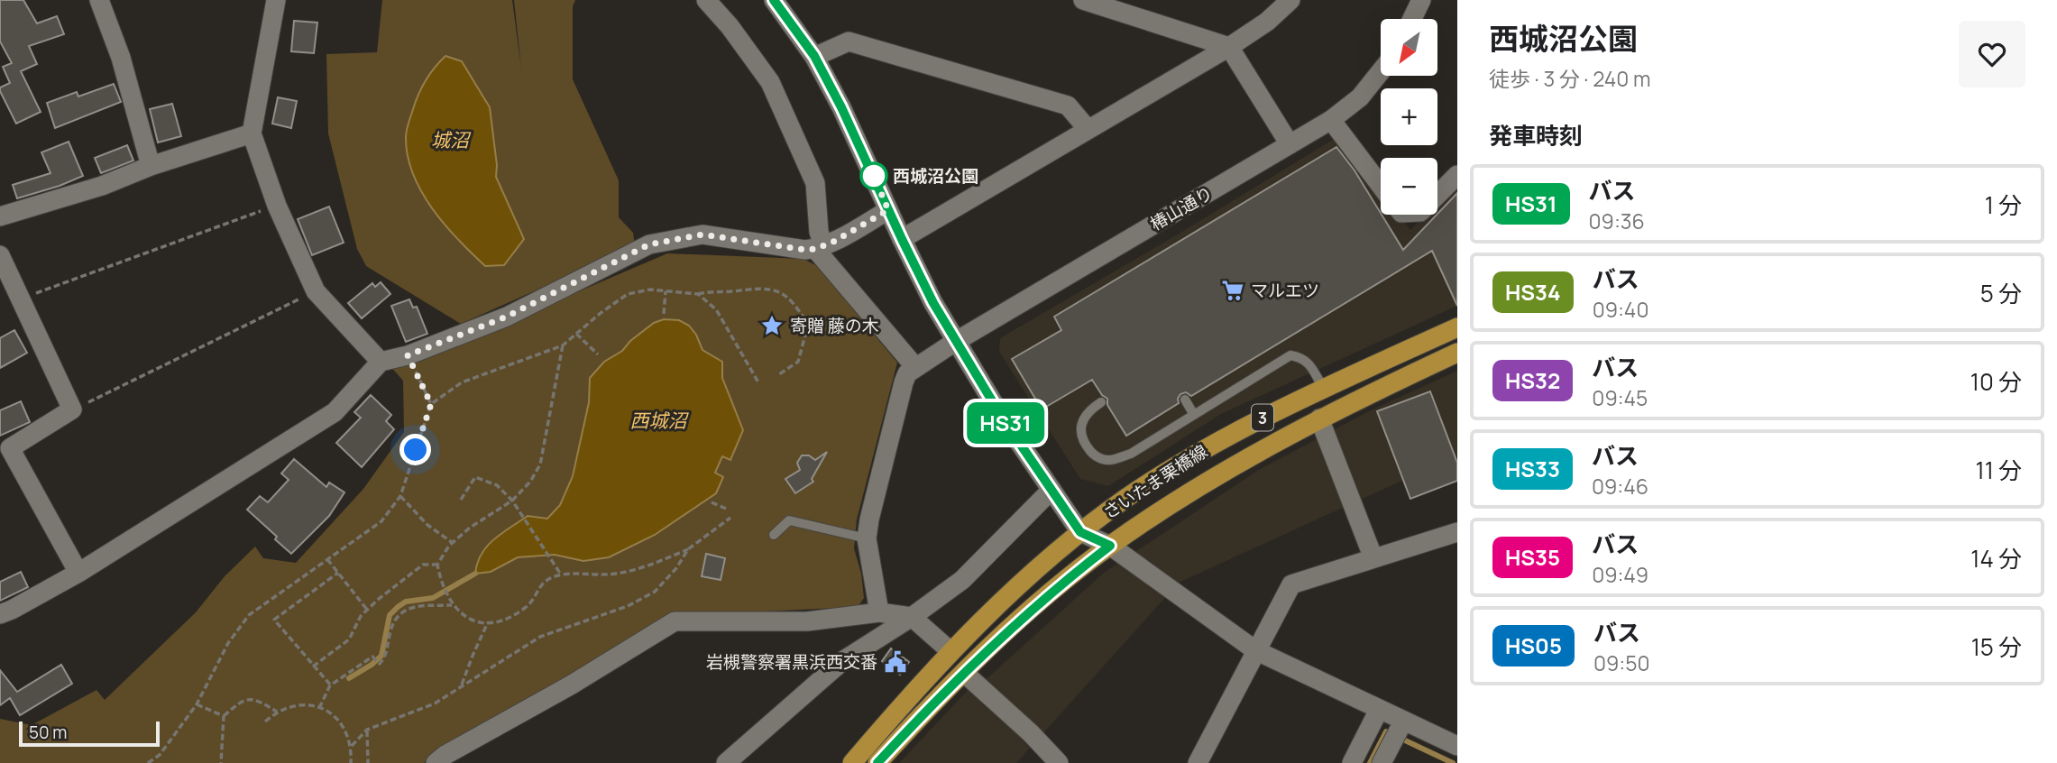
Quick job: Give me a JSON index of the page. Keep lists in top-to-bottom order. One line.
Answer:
{"streets":{"main road":["3","さいたま栗橋線"],"street":["椿山通り"]},"water":["城沼","西城沼"],"places":{"other":["西城沼公園"],"supermarket":["マルエツ"],"place":["寄贈 藤の木"],"public building":["岩槻警察署黒浜西交番"]},"lines":["bus line HS31"],"scale_bar":"50 m","north":"bottom left","page":{"on_map":"HS31","heading":[["西城沼公園","徒歩 · 3 分 · 240 m"],"発車時刻"],"map_buttons":["+","−"],"list":[{"mark":"HS31","name":"バス","note":"09:36","value":"1 分"},{"mark":"HS34","name":"バス","note":"09:40","value":"5 分"},{"mark":"HS32","name":"バス","note":"09:45","value":"10 分"},{"mark":"HS33","name":"バス","note":"09:46","value":"11 分"},{"mark":"HS35","name":"バス","note":"09:49","value":"14 分"},{"mark":"HS05","name":"バス","note":"09:50","value":"15 分"}],"scale":"50 m"}}
